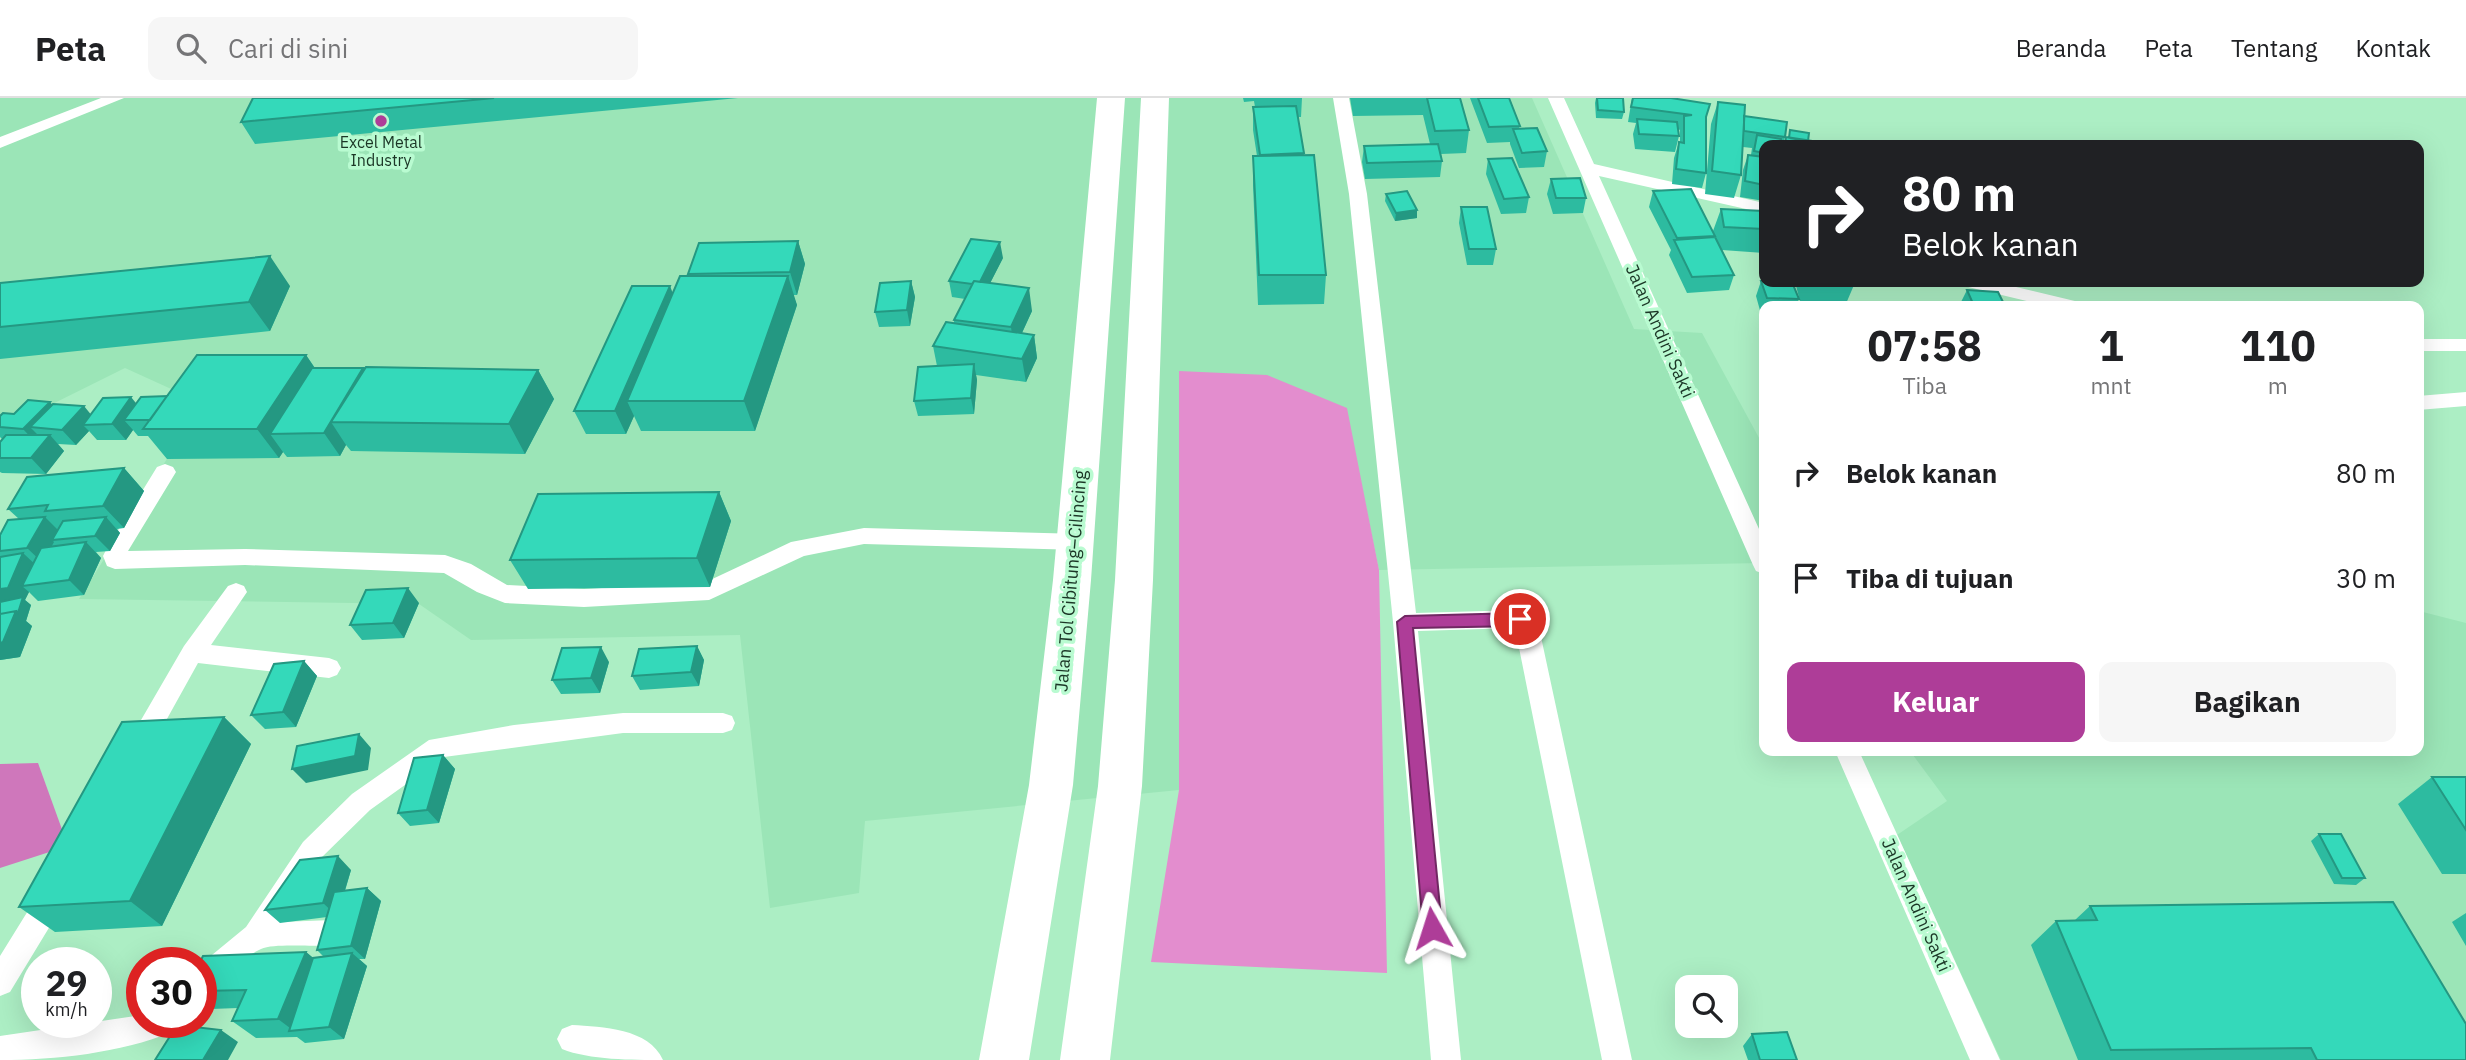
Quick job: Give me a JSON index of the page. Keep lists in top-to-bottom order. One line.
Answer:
{"streets":{"highway":["Jalan Tol Cibitung–Cilincing"],"street":["Jalan Andini Sakti"]},"places":["Excel Metal Industry"],"page":{"header":"Peta","search":"Cari di sini","nav":["Beranda","Peta","Tentang","Kontak"],"turn":["80 m","Belok kanan"],"eta":["07:58","Tiba","1","mnt","110","m"],"list":[{"name":"Belok kanan","value":"80 m"},{"name":"Tiba di tujuan","value":"30 m"}],"buttons":["Keluar","Bagikan"],"speed":"29 km/h","limit":"30"}}
